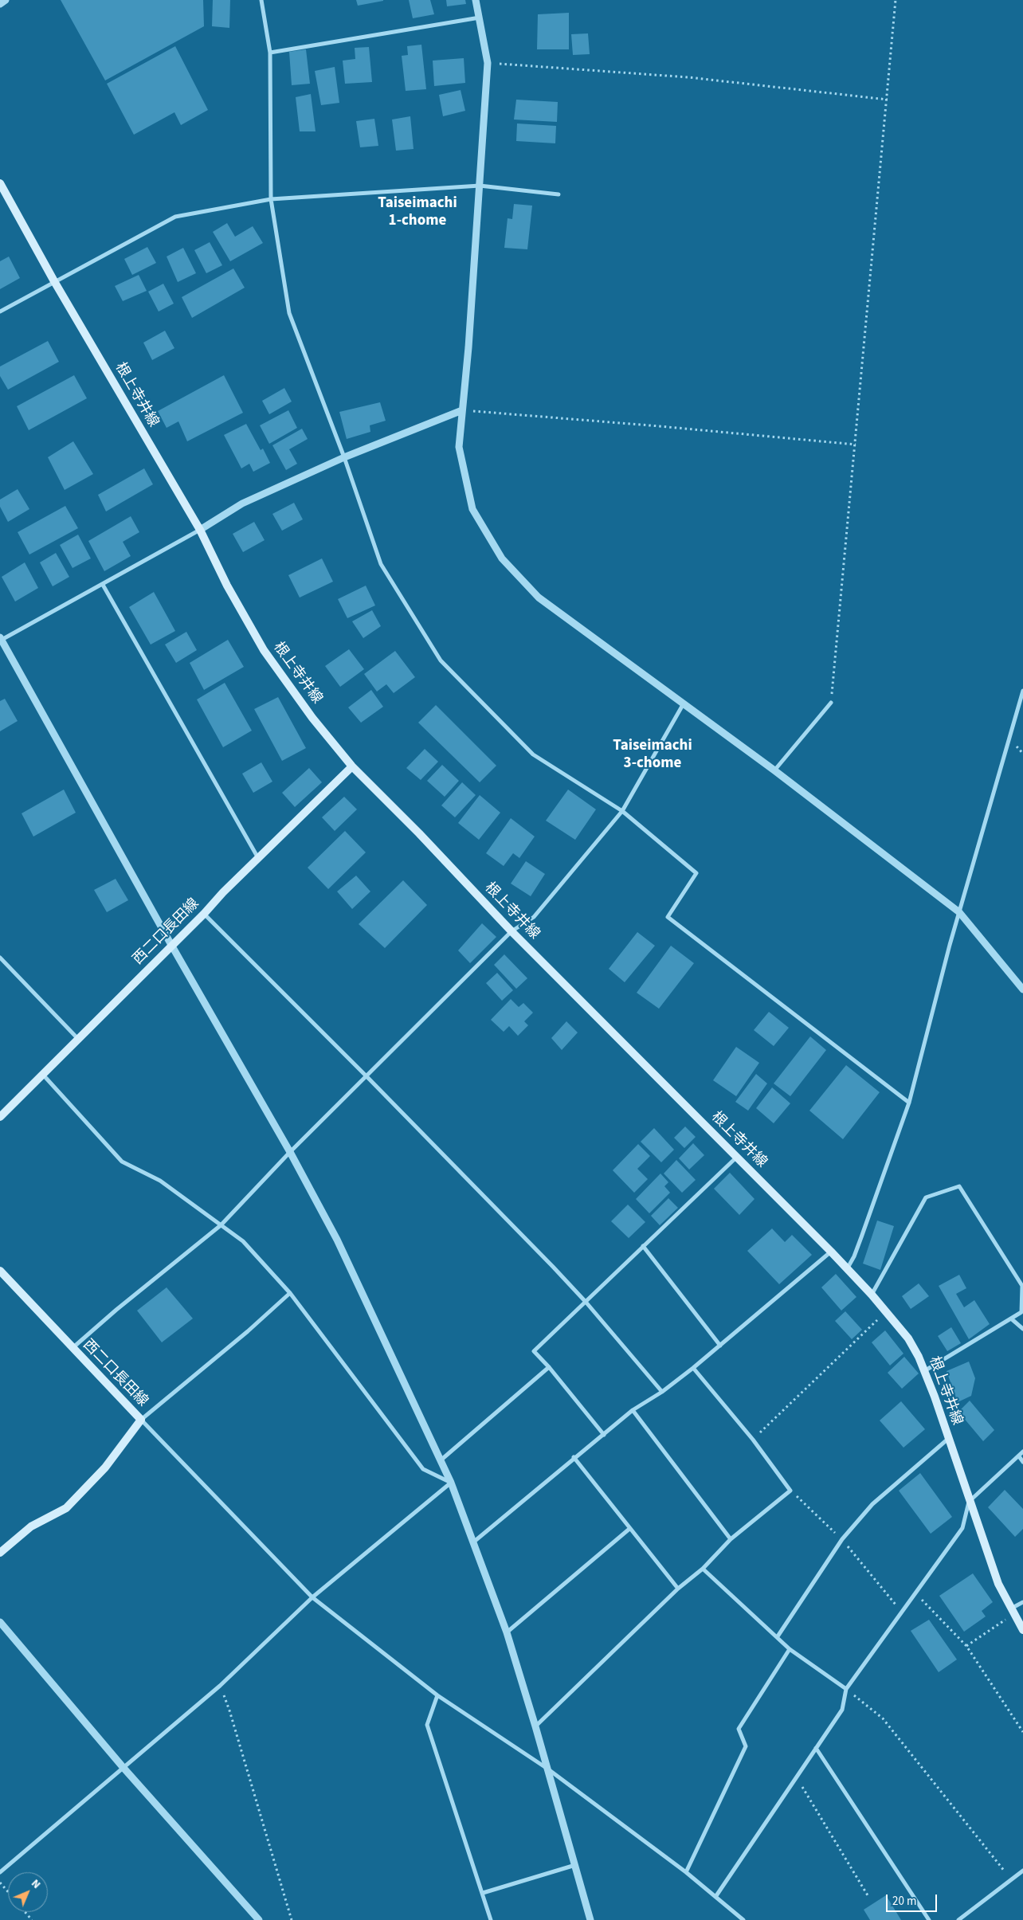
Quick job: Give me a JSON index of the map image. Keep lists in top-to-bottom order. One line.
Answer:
{"streets":{"main road":["根上寺井線","西二口長田線"]},"crossings":[["根上寺井線","西二口長田線"]],"districts":["Taiseimachi 1-chome","Taiseimachi 3-chome"],"scale_bar":"20 m","north":"top right"}
